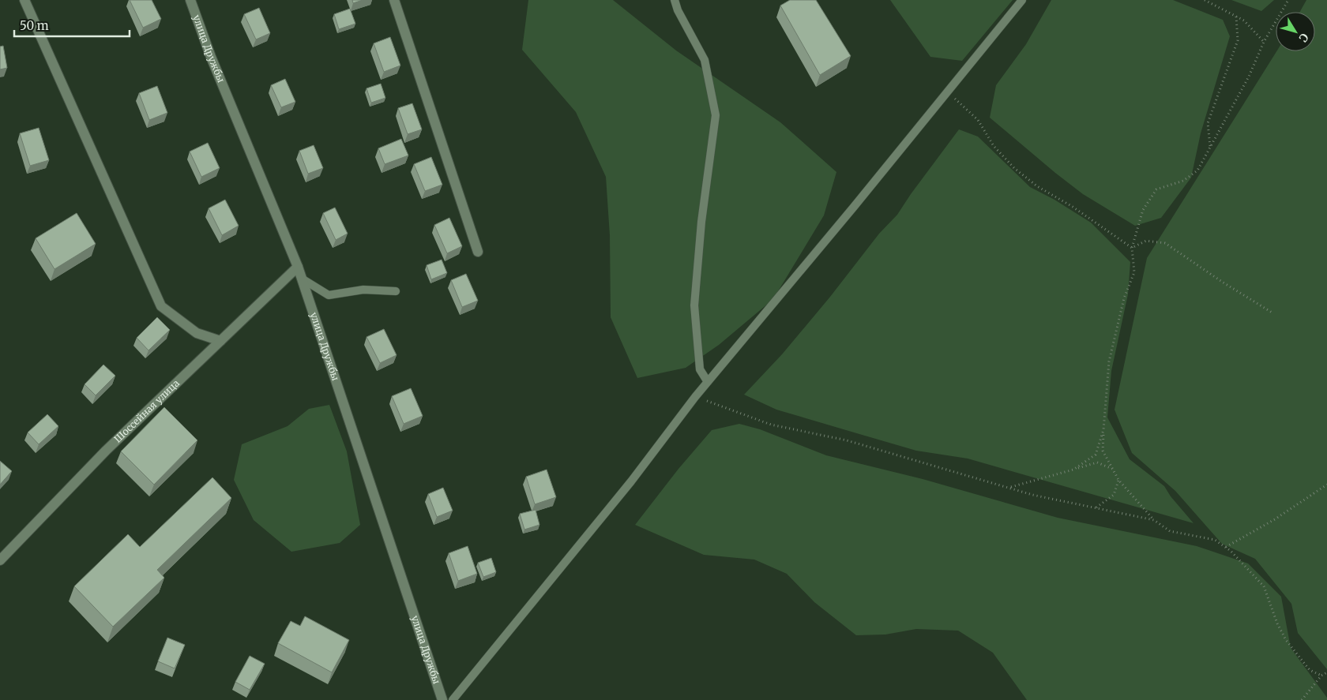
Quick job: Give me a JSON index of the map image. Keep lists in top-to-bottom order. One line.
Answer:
{"streets":{"street":["улица Дружбы","Шоссейная улица"]},"crossings":[["улица Дружбы","Шоссейная улица"]],"scale_bar":"50 m","north":"bottom right"}
